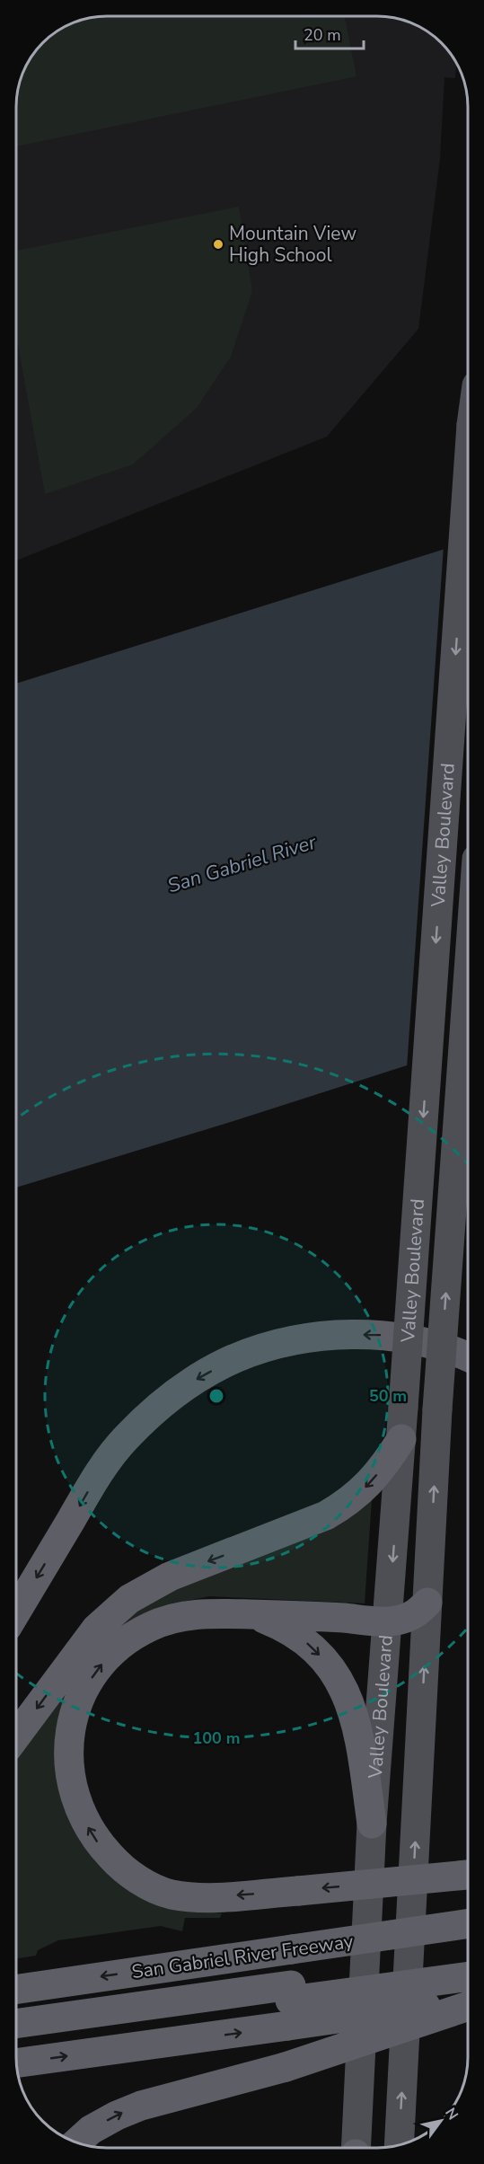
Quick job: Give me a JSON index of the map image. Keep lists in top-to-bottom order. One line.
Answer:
{"streets":{"highway":["San Gabriel River Freeway"],"main road":["Valley Boulevard"]},"water":["San Gabriel River"],"places":["Mountain View High School"],"scale_bar":"20 m","north":"top right","rings":["50 m","100 m"]}
